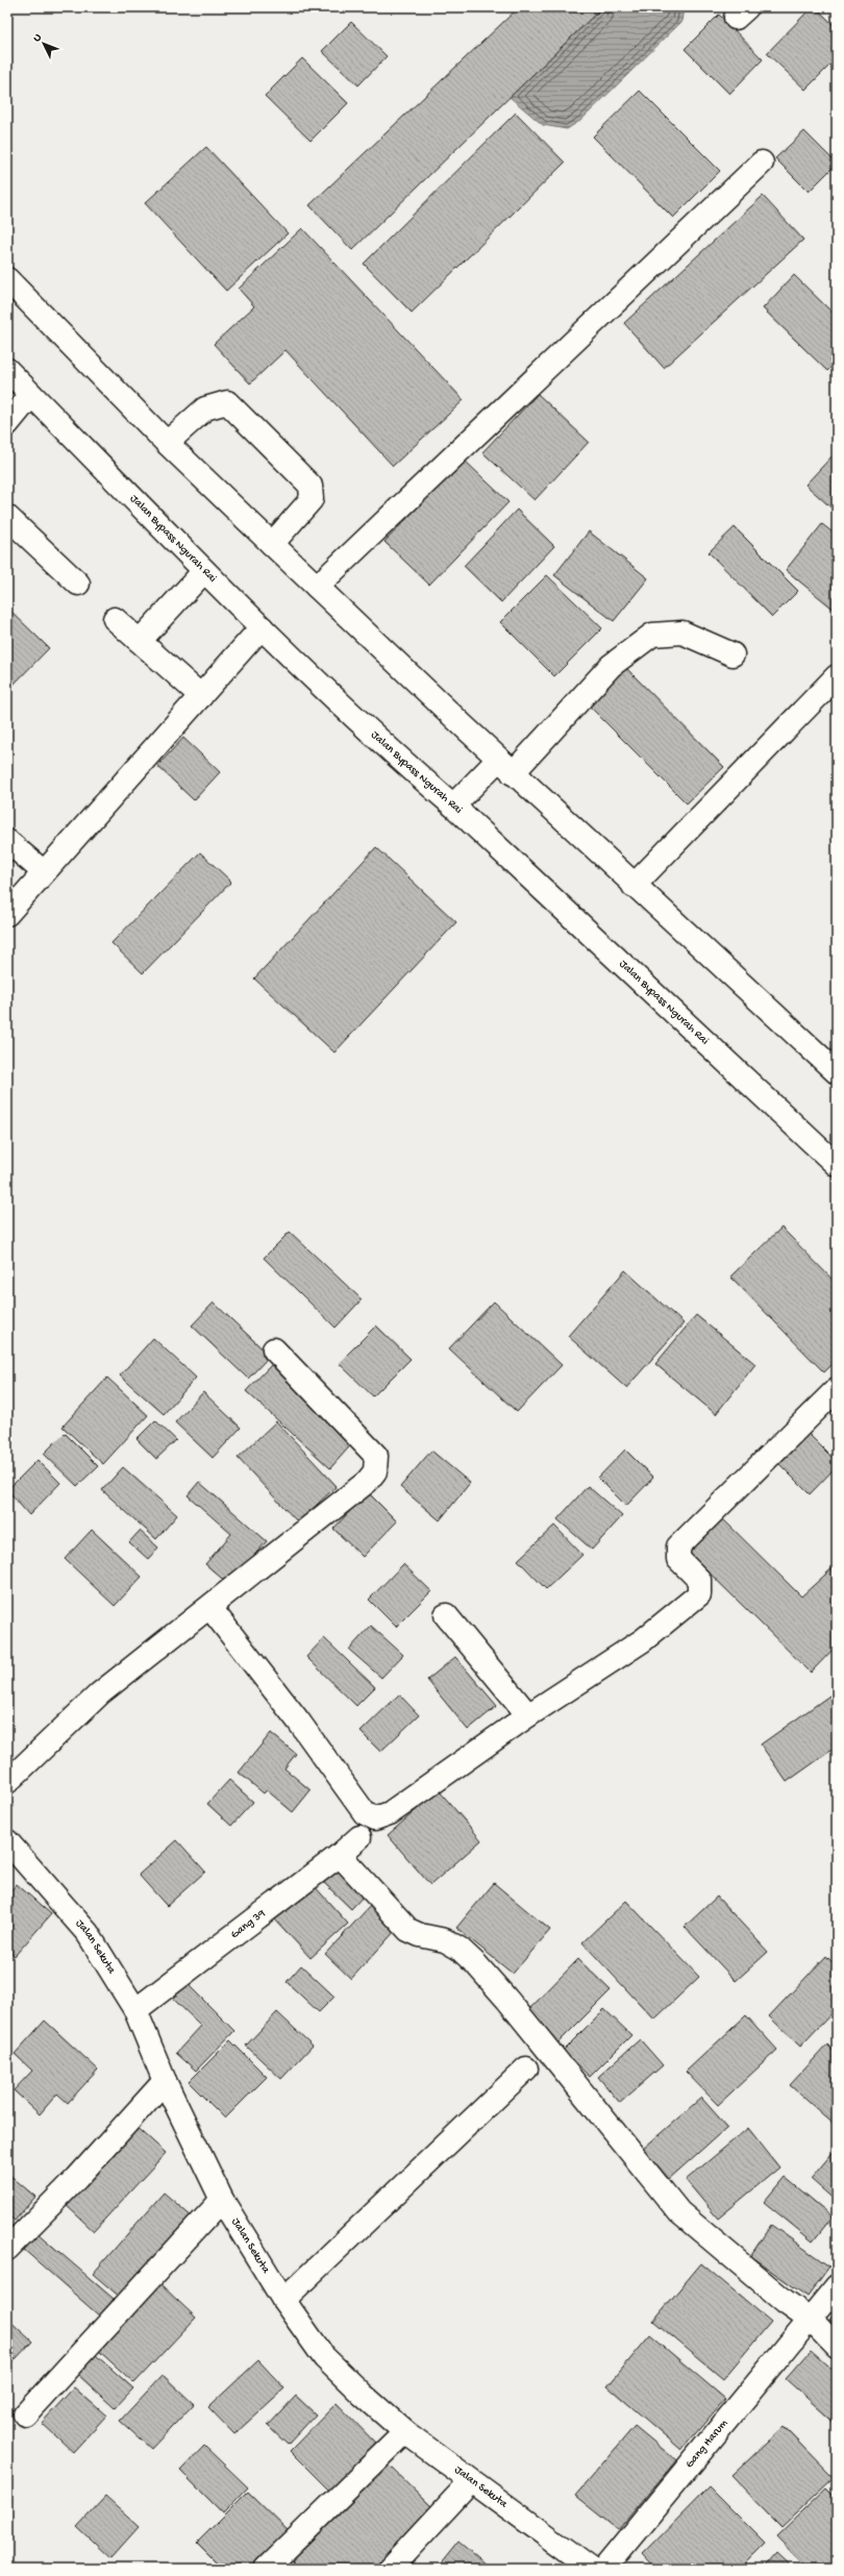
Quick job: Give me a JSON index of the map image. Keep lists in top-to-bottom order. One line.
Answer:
{"streets":{"main road":["Jalan Bypass Ngurah Rai","Gang 39","Jalan Sekuta","Gang Harum"]},"crossings":[["Gang 39","Jalan Sekuta"]],"north":"top left"}
